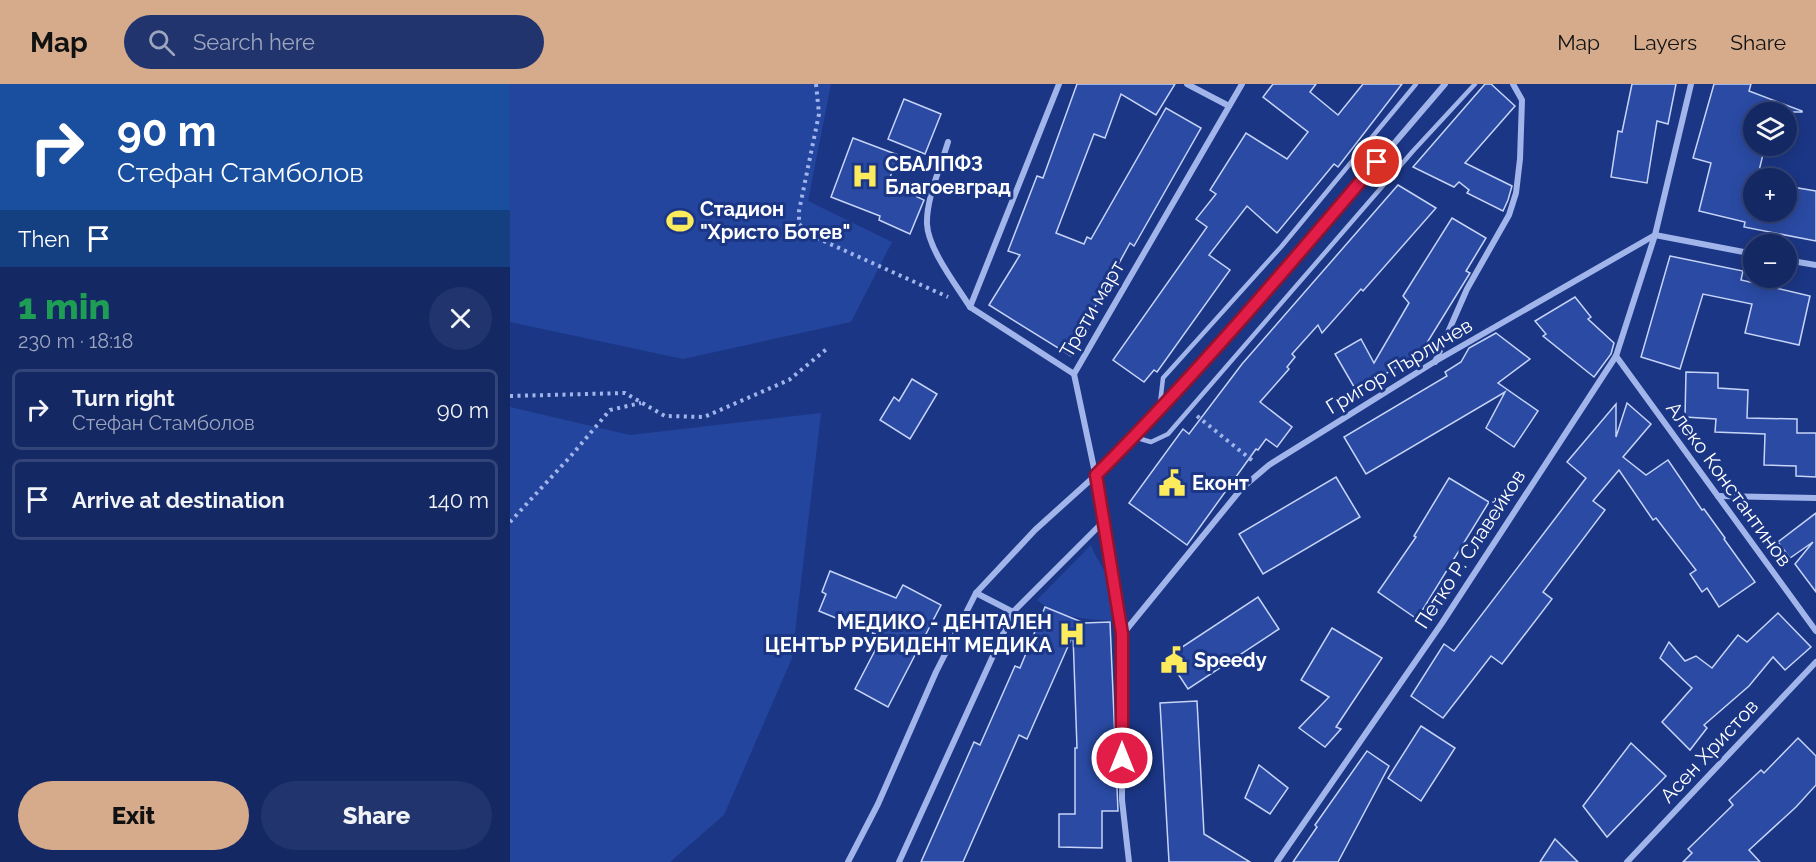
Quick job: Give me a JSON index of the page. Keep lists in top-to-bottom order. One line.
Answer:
{"streets":{"street":["Трети март","Григор Пърличев","Алеко Константинов","Петко Р. Славейков","Асен Христов"]},"crossings":[["Трети март","Григор Пърличев"],["Григор Пърличев","Петко Р. Славейков"],["Алеко Константинов","Петко Р. Славейков"]],"places":{"hospital":["СБАЛПФЗ Благоевград","МЕДИКО - ДЕНТАЛЕН ЦЕНТЪР РУБИДЕНТ МЕДИКА"],"sports":["Стадион \"Христо Ботев\""],"public building":["Еконт","Speedy"]},"page":{"header":"Map","search":"Search here","nav":["Map","Layers","Share"],"turn":["90 m","Стефан Стамболов"],"map_buttons":["+","−"],"then":"Then","heading":["1 min","230 m · 18:18"],"list":[{"name":"Turn right","note":"Стефан Стамболов","value":"90 m"},{"name":"Arrive at destination","value":"140 m"}],"buttons":["Exit","Share"]}}
